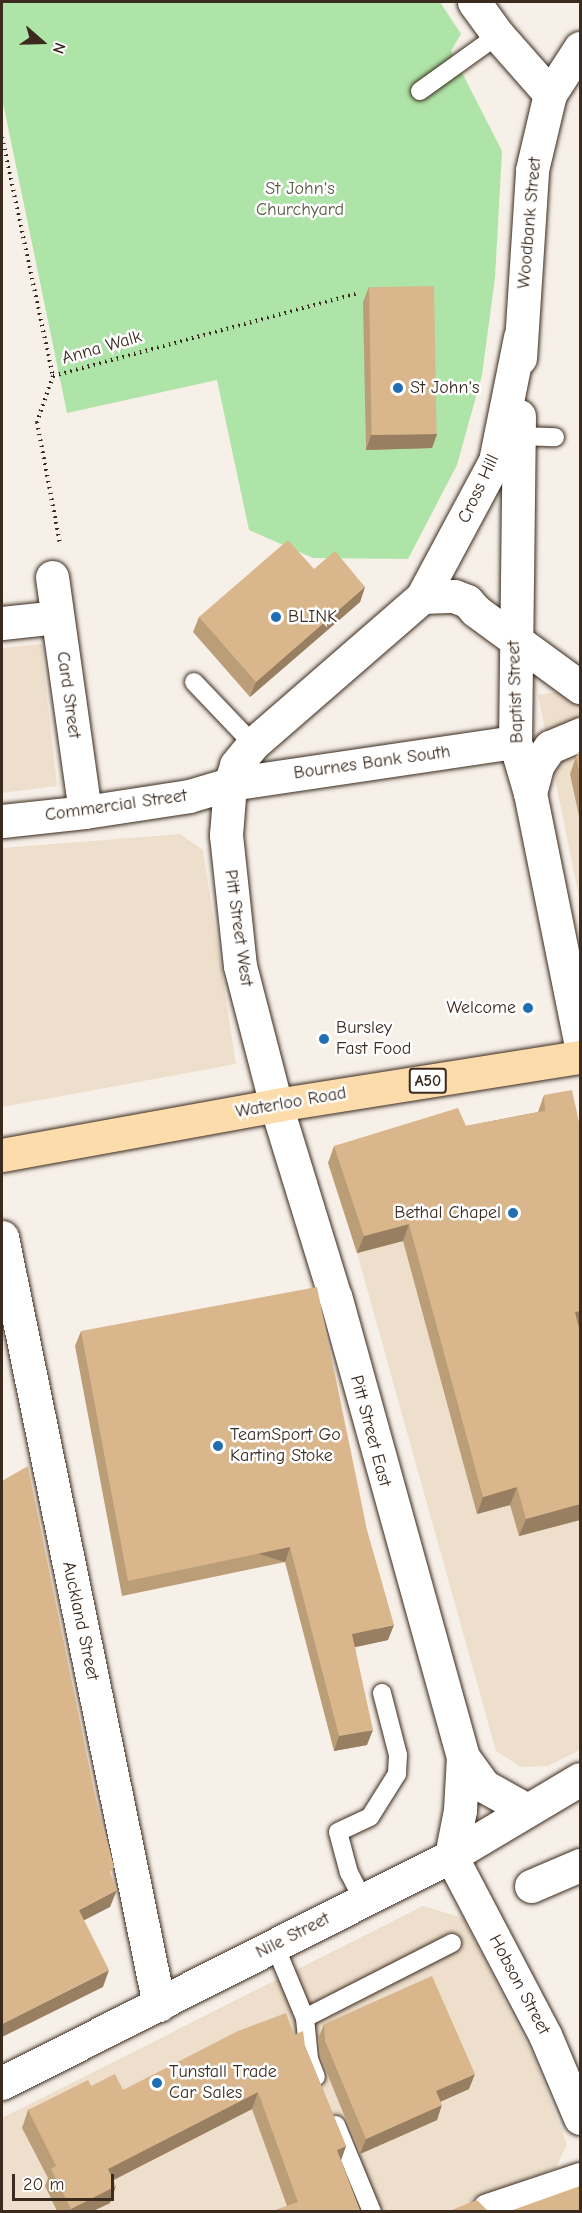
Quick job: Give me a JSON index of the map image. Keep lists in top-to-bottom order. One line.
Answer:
{"streets":{"main road":["Woodbank Street","Cross Hill","Baptist Street","Card Street","Bournes Bank South","Commercial Street","Pitt Street West","A50","Waterloo Road","Pitt Street East","Auckland Street","Nile Street","Hobson Street"],"path":["Anna Walk"]},"crossings":[["Woodbank Street","Cross Hill"],["Woodbank Street","Baptist Street"],["Cross Hill","Baptist Street"],["Cross Hill","Bournes Bank South"],["Cross Hill","Commercial Street"],["Cross Hill","Pitt Street West"],["Baptist Street","Bournes Bank South"],["Card Street","Commercial Street"],["Bournes Bank South","Commercial Street"],["Bournes Bank South","Pitt Street West"],["Commercial Street","Pitt Street West"],["Pitt Street West","Waterloo Road"],["Pitt Street West","Pitt Street East"],["Waterloo Road","Pitt Street East"],["Pitt Street East","Nile Street"],["Pitt Street East","Hobson Street"],["Auckland Street","Nile Street"],["Nile Street","Hobson Street"]],"parks":["St John's Churchyard"],"places":["St John's","BLINK","Welcome","Bursley Fast Food","Bethal Chapel","TeamSport Go Karting Stoke","Tunstall Trade Car Sales"],"scale_bar":"20 m","north":"right"}
